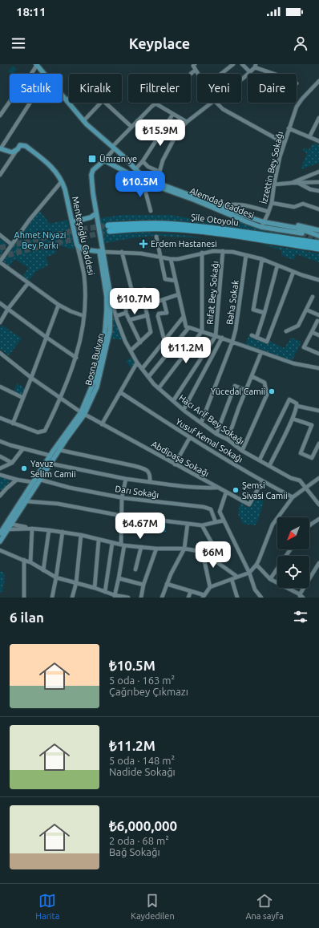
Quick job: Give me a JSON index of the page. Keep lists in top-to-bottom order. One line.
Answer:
{"streets":{"highway":["Şile Otoyolu"],"main road":["Alemdağ Caddesi","Menteşoğlu Caddesi","Bosna Bulvarı"],"street":["İzzettin Bey Sokağı","Rıfat Bey Sokağı","Baha Sokak","Hacı Arif Bey Sokağı","Yusuf Kemal Sokağı","Abdipaşa Sokağı","Darı Sokağı"]},"crossings":[["İzzettin Bey Sokağı","Alemdağ Caddesi"],["Alemdağ Caddesi","Bosna Bulvarı"],["Menteşoğlu Caddesi","Abdipaşa Sokağı"],["Rıfat Bey Sokağı","Hacı Arif Bey Sokağı"],["Baha Sokak","Hacı Arif Bey Sokağı"],["Bosna Bulvarı","Hacı Arif Bey Sokağı"],["Bosna Bulvarı","Abdipaşa Sokağı"],["Bosna Bulvarı","Darı Sokağı"],["Yusuf Kemal Sokağı","Abdipaşa Sokağı"]],"parks":["Ahmet Niyazi Bey Parkı"],"places":{"transit":["Ümraniye"],"health":["Erdem Hastanesi"],"other":["Yücedal Camii","Yavuz Selim Camii","Şemsi Sivasi Camii"]},"north":"bottom left","page":{"status":"18:11","header":"Keyplace","chip":["Satılık","Kiralık","Filtreler","Yeni","Daire"],"price":["₺15.9M","₺10.5M","₺10.7M","₺11.2M","₺4.67M","₺6M"],"heading":"6 ilan","list":[{"name":"₺10.5M","note":"5 oda · 163 m² · Çağrıbey Çıkmazı"},{"name":"₺11.2M","note":"5 oda · 148 m² · Nadide Sokağı"},{"name":"₺6,000,000","note":"2 oda · 68 m² · Bağ Sokağı"}],"tabs":["Harita","Kaydedilen","Ana sayfa"]}}
